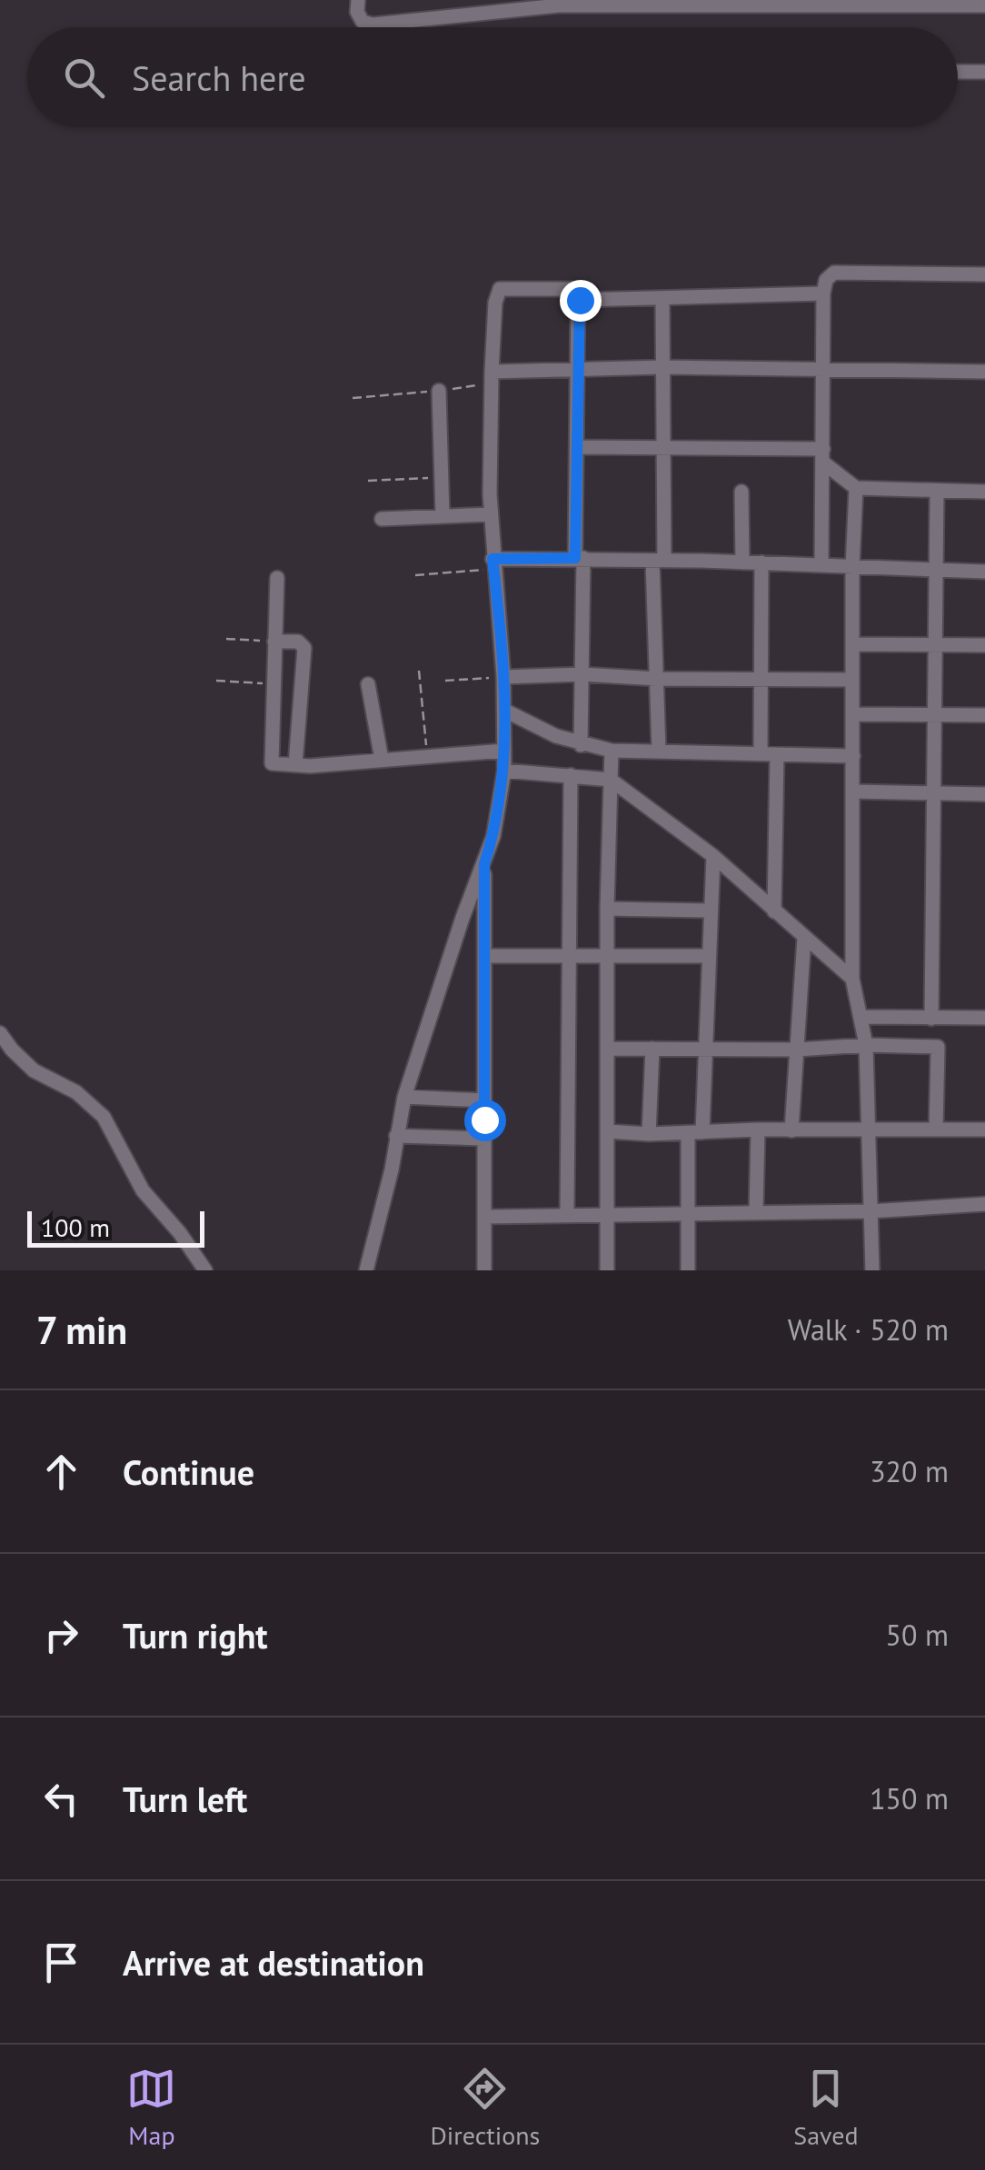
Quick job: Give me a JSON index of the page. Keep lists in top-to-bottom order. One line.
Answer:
{"scale_bar":"100 m","page":{"search":"Search here","scale":"100 m","heading":["7 min","Walk · 520 m"],"list":[["Continue","320 m"],["Turn right","50 m"],["Turn left","150 m"],"Arrive at destination"],"nav":["Map","Directions","Saved"]}}
